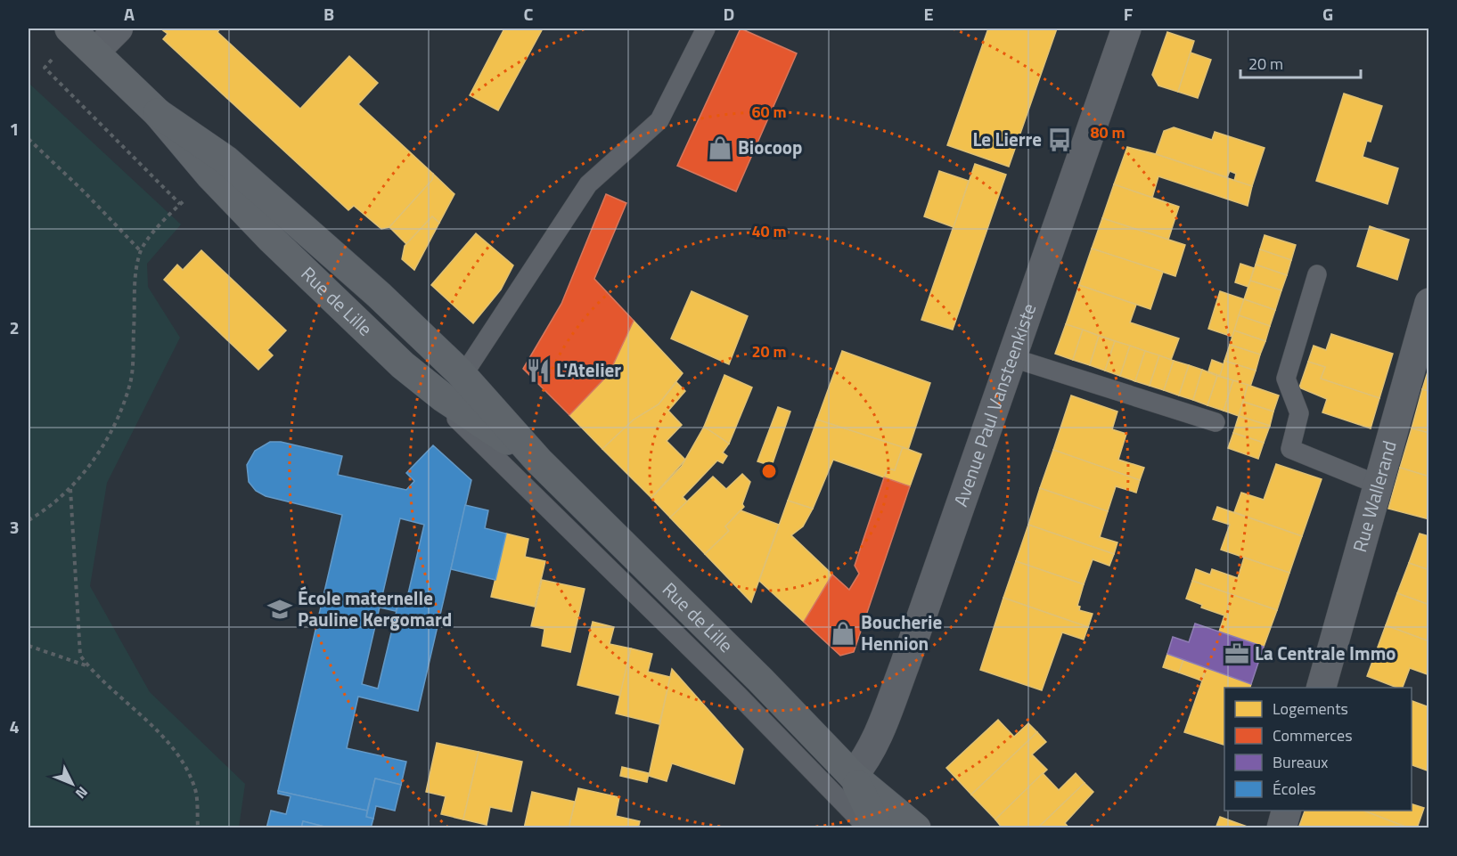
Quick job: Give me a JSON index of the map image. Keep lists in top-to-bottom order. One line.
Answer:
{"streets":{"main road":["Rue de Lille"],"street":["Avenue Paul Vansteenkiste","Rue Wallerand"]},"crossings":[["Rue de Lille","Avenue Paul Vansteenkiste"]],"places":{"bus stop":["Le Lierre"],"shop":["Biocoop","Boucherie Hennion"],"restaurant":["L'Atelier"],"school or university":["École maternelle Pauline Kergomard"],"office":["La Centrale Immo"]},"legend":["Logements","Commerces","Bureaux","Écoles"],"scale_bar":"20 m","north":"bottom right","grid":{"columns":["A","B","C","D","E","F","G"],"rows":["1","2","3","4"]},"rings":["60 m","80 m","40 m","20 m"]}
